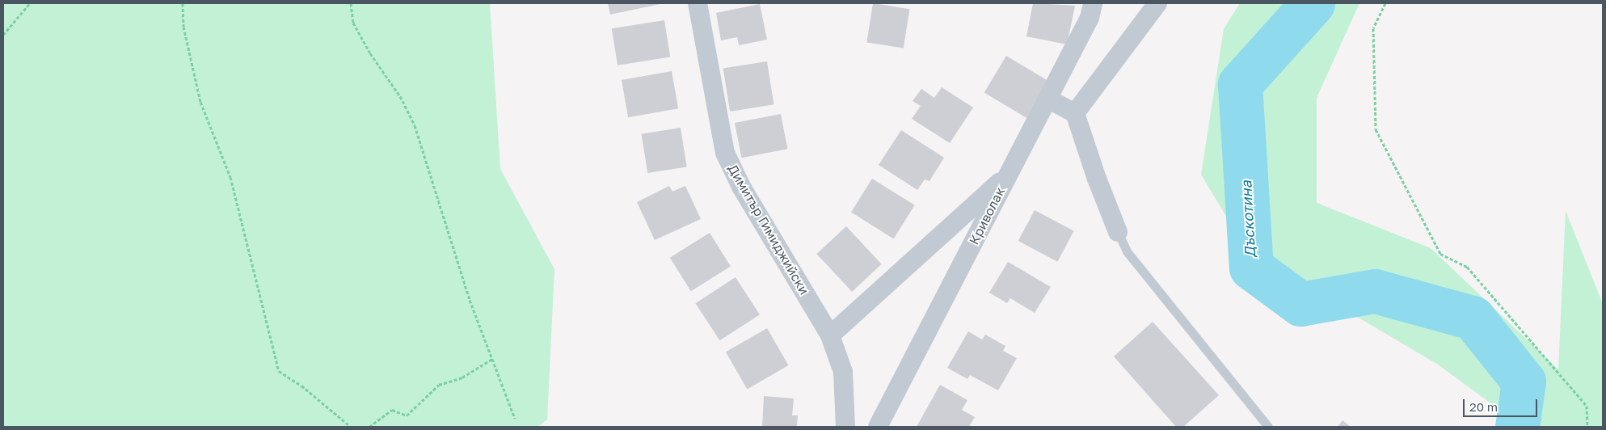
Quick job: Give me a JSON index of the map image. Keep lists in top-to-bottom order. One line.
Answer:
{"streets":{"street":["Криволак","Димитър Гимиджийски"]},"water":["Дъскотина"],"scale_bar":"20 m"}
